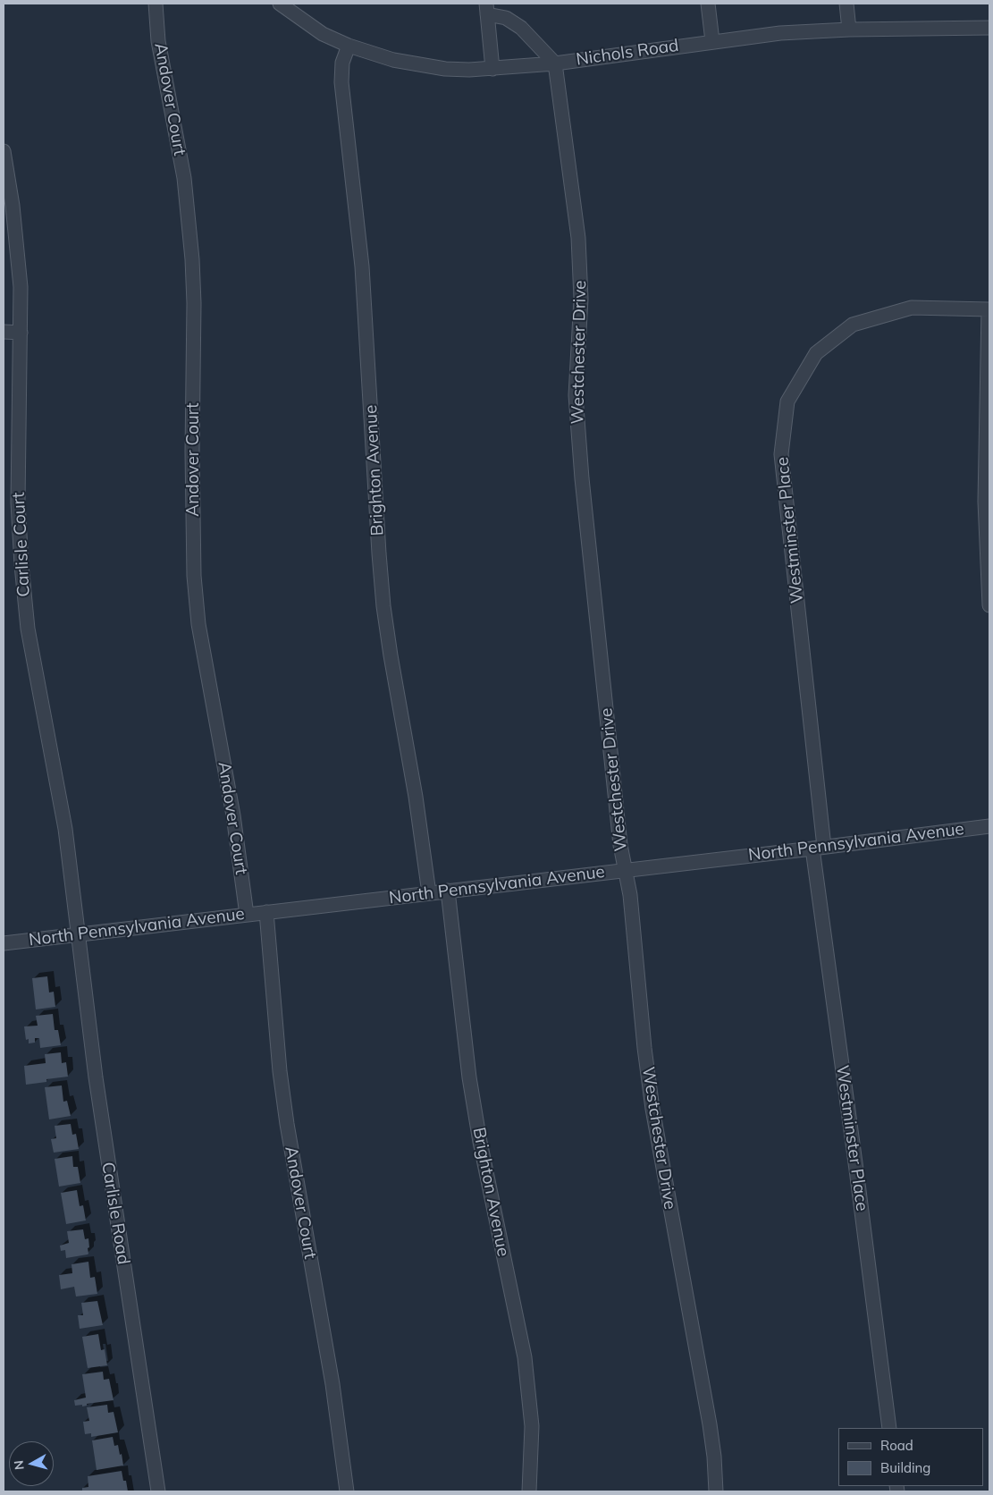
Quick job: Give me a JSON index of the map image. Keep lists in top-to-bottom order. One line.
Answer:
{"streets":{"street":["Nichols Road","Andover Court","Westchester Drive","Brighton Avenue","Westminster Place","Carlisle Court","North Pennsylvania Avenue","Carlisle Road"]},"crossings":[["Nichols Road","Westchester Drive"],["Nichols Road","Brighton Avenue"],["Andover Court","North Pennsylvania Avenue"],["Westchester Drive","North Pennsylvania Avenue"],["Brighton Avenue","North Pennsylvania Avenue"],["Westminster Place","North Pennsylvania Avenue"],["Carlisle Court","North Pennsylvania Avenue"],["Carlisle Court","Carlisle Road"],["North Pennsylvania Avenue","Carlisle Road"]],"legend":["Road","Building"],"north":"left"}
